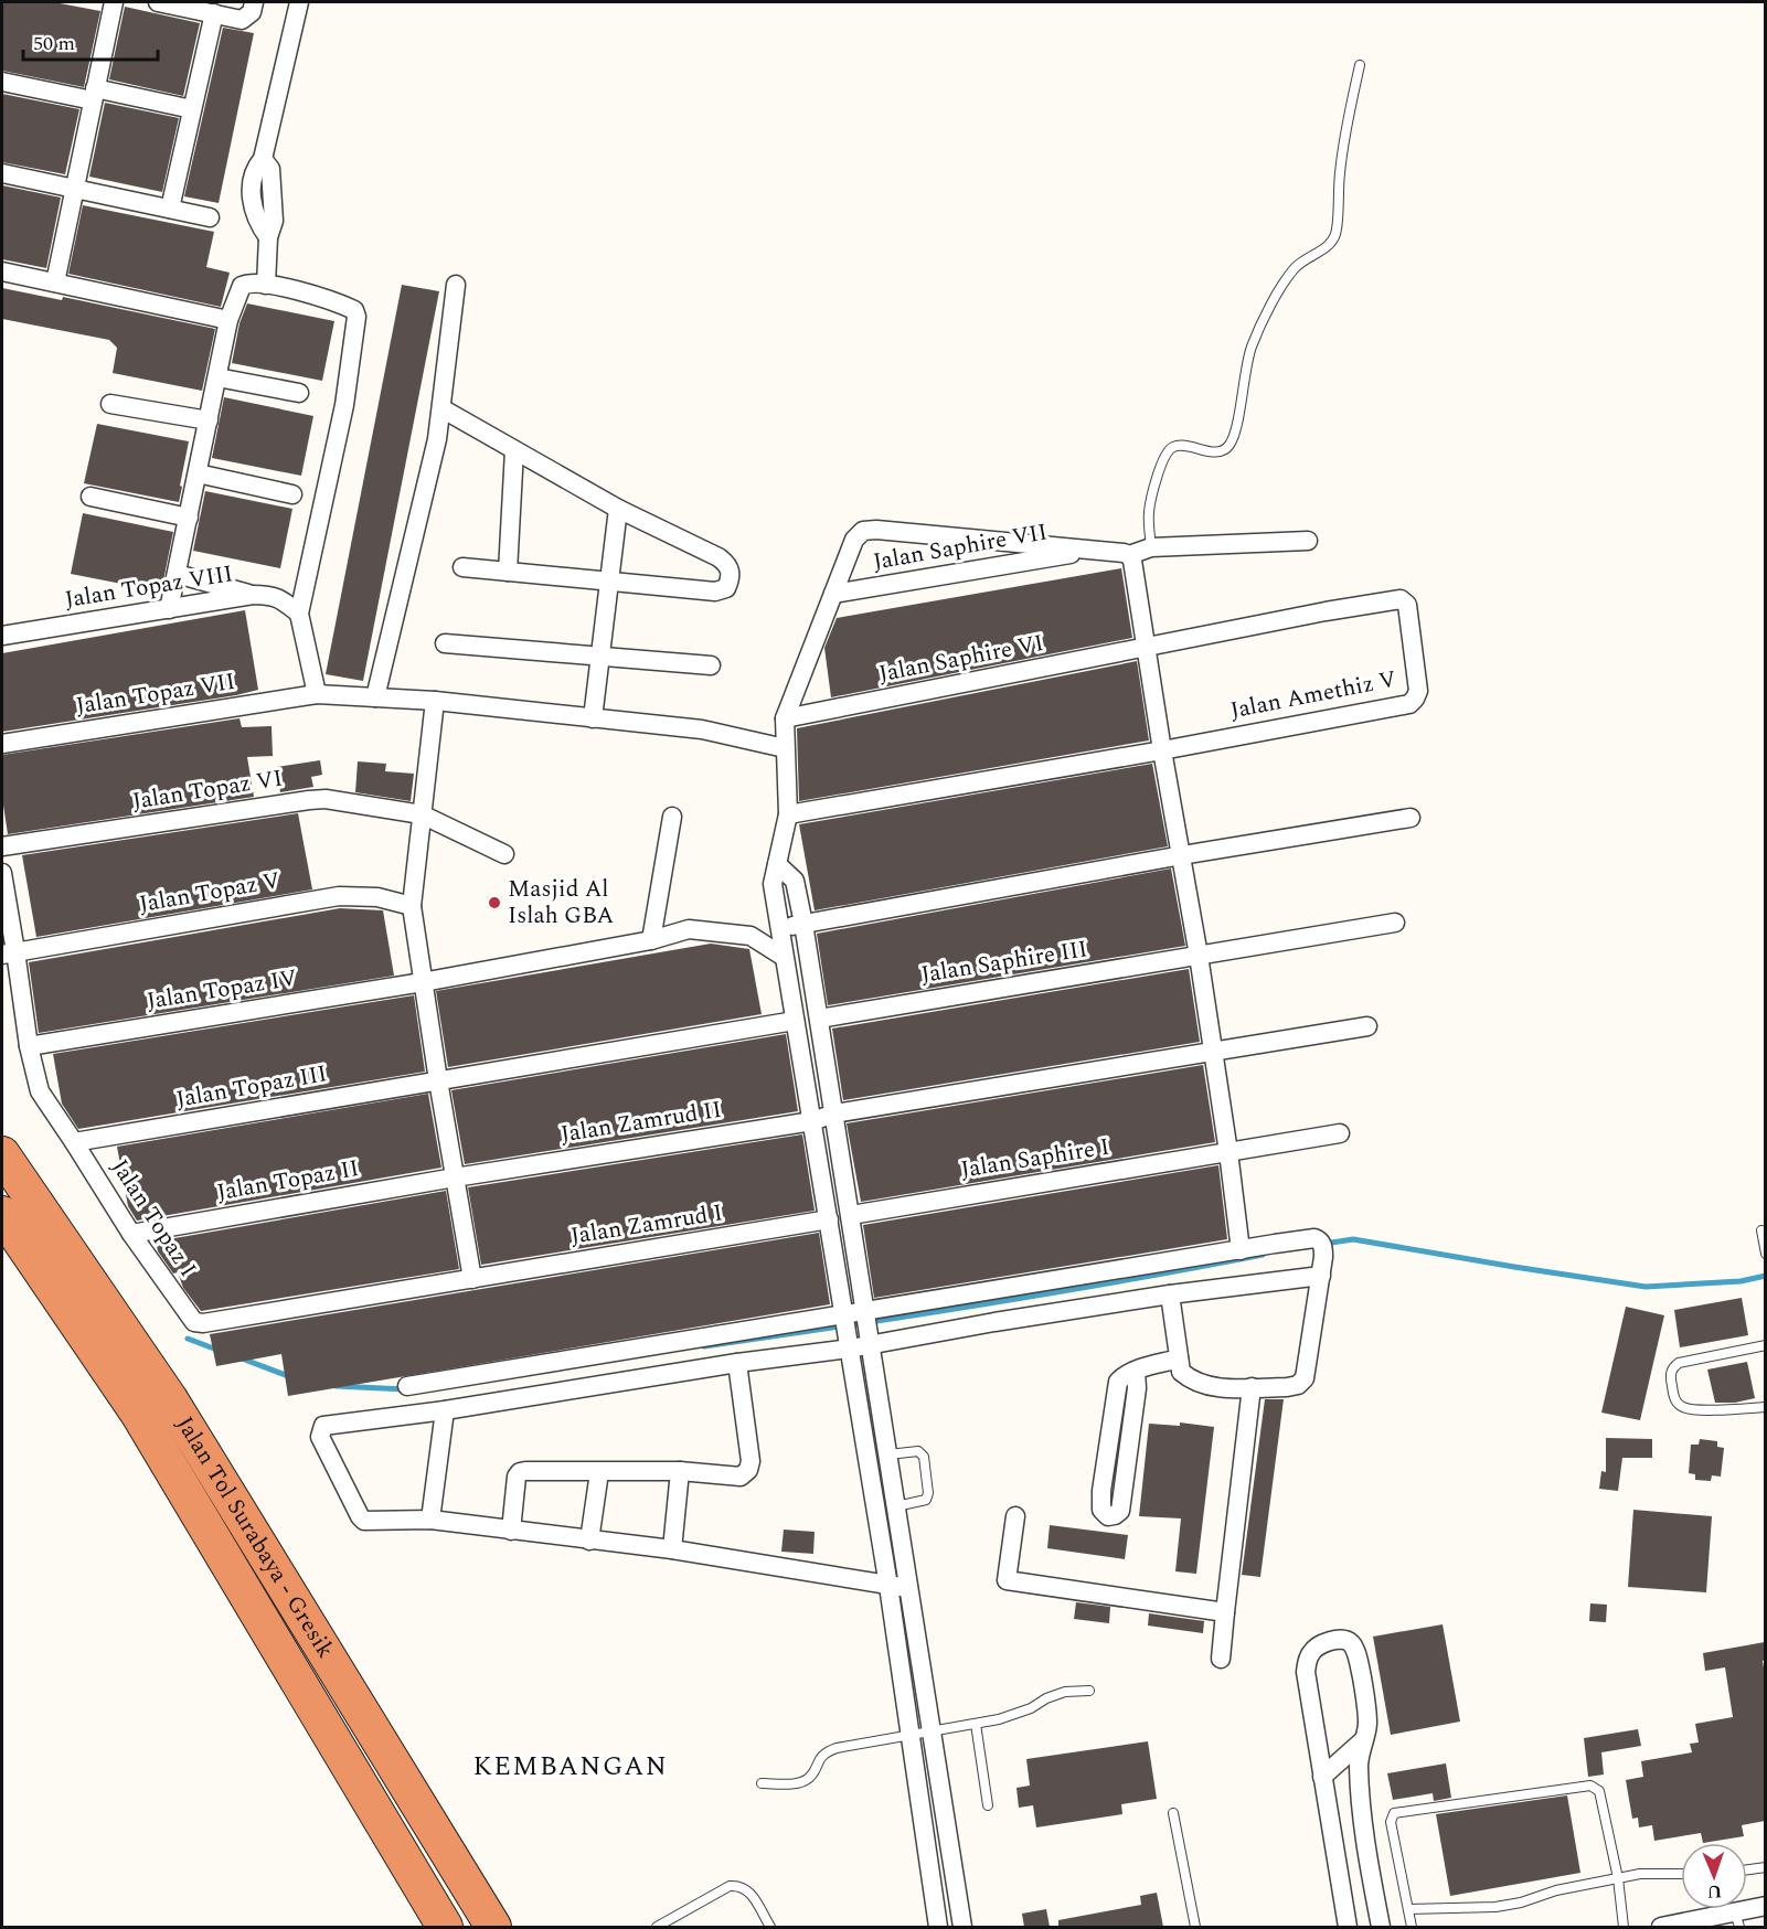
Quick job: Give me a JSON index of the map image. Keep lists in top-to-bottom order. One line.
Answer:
{"streets":{"highway":["Jalan Tol Surabaya - Gresik"],"street":["Jalan Saphire VII","Jalan Topaz VIII","Jalan Saphire VI","Jalan Topaz VII","Jalan Amethiz V","Jalan Topaz VI","Jalan Topaz V","Jalan Saphire III","Jalan Topaz IV","Jalan Topaz III","Jalan Zamrud II","Jalan Saphire I","Jalan Topaz II","Jalan Topaz I","Jalan Zamrud I"]},"crossings":[["Jalan Saphire VI","Jalan Amethiz V"],["Jalan Topaz V","Jalan Topaz I"],["Jalan Topaz IV","Jalan Topaz I"],["Jalan Topaz III","Jalan Topaz I"],["Jalan Zamrud II","Jalan Topaz II"],["Jalan Topaz II","Jalan Topaz I"],["Jalan Topaz I","Jalan Zamrud I"]],"districts":["KEMBANGAN"],"places":["Masjid Al Islah GBA"],"scale_bar":"50 m","north":"bottom"}
